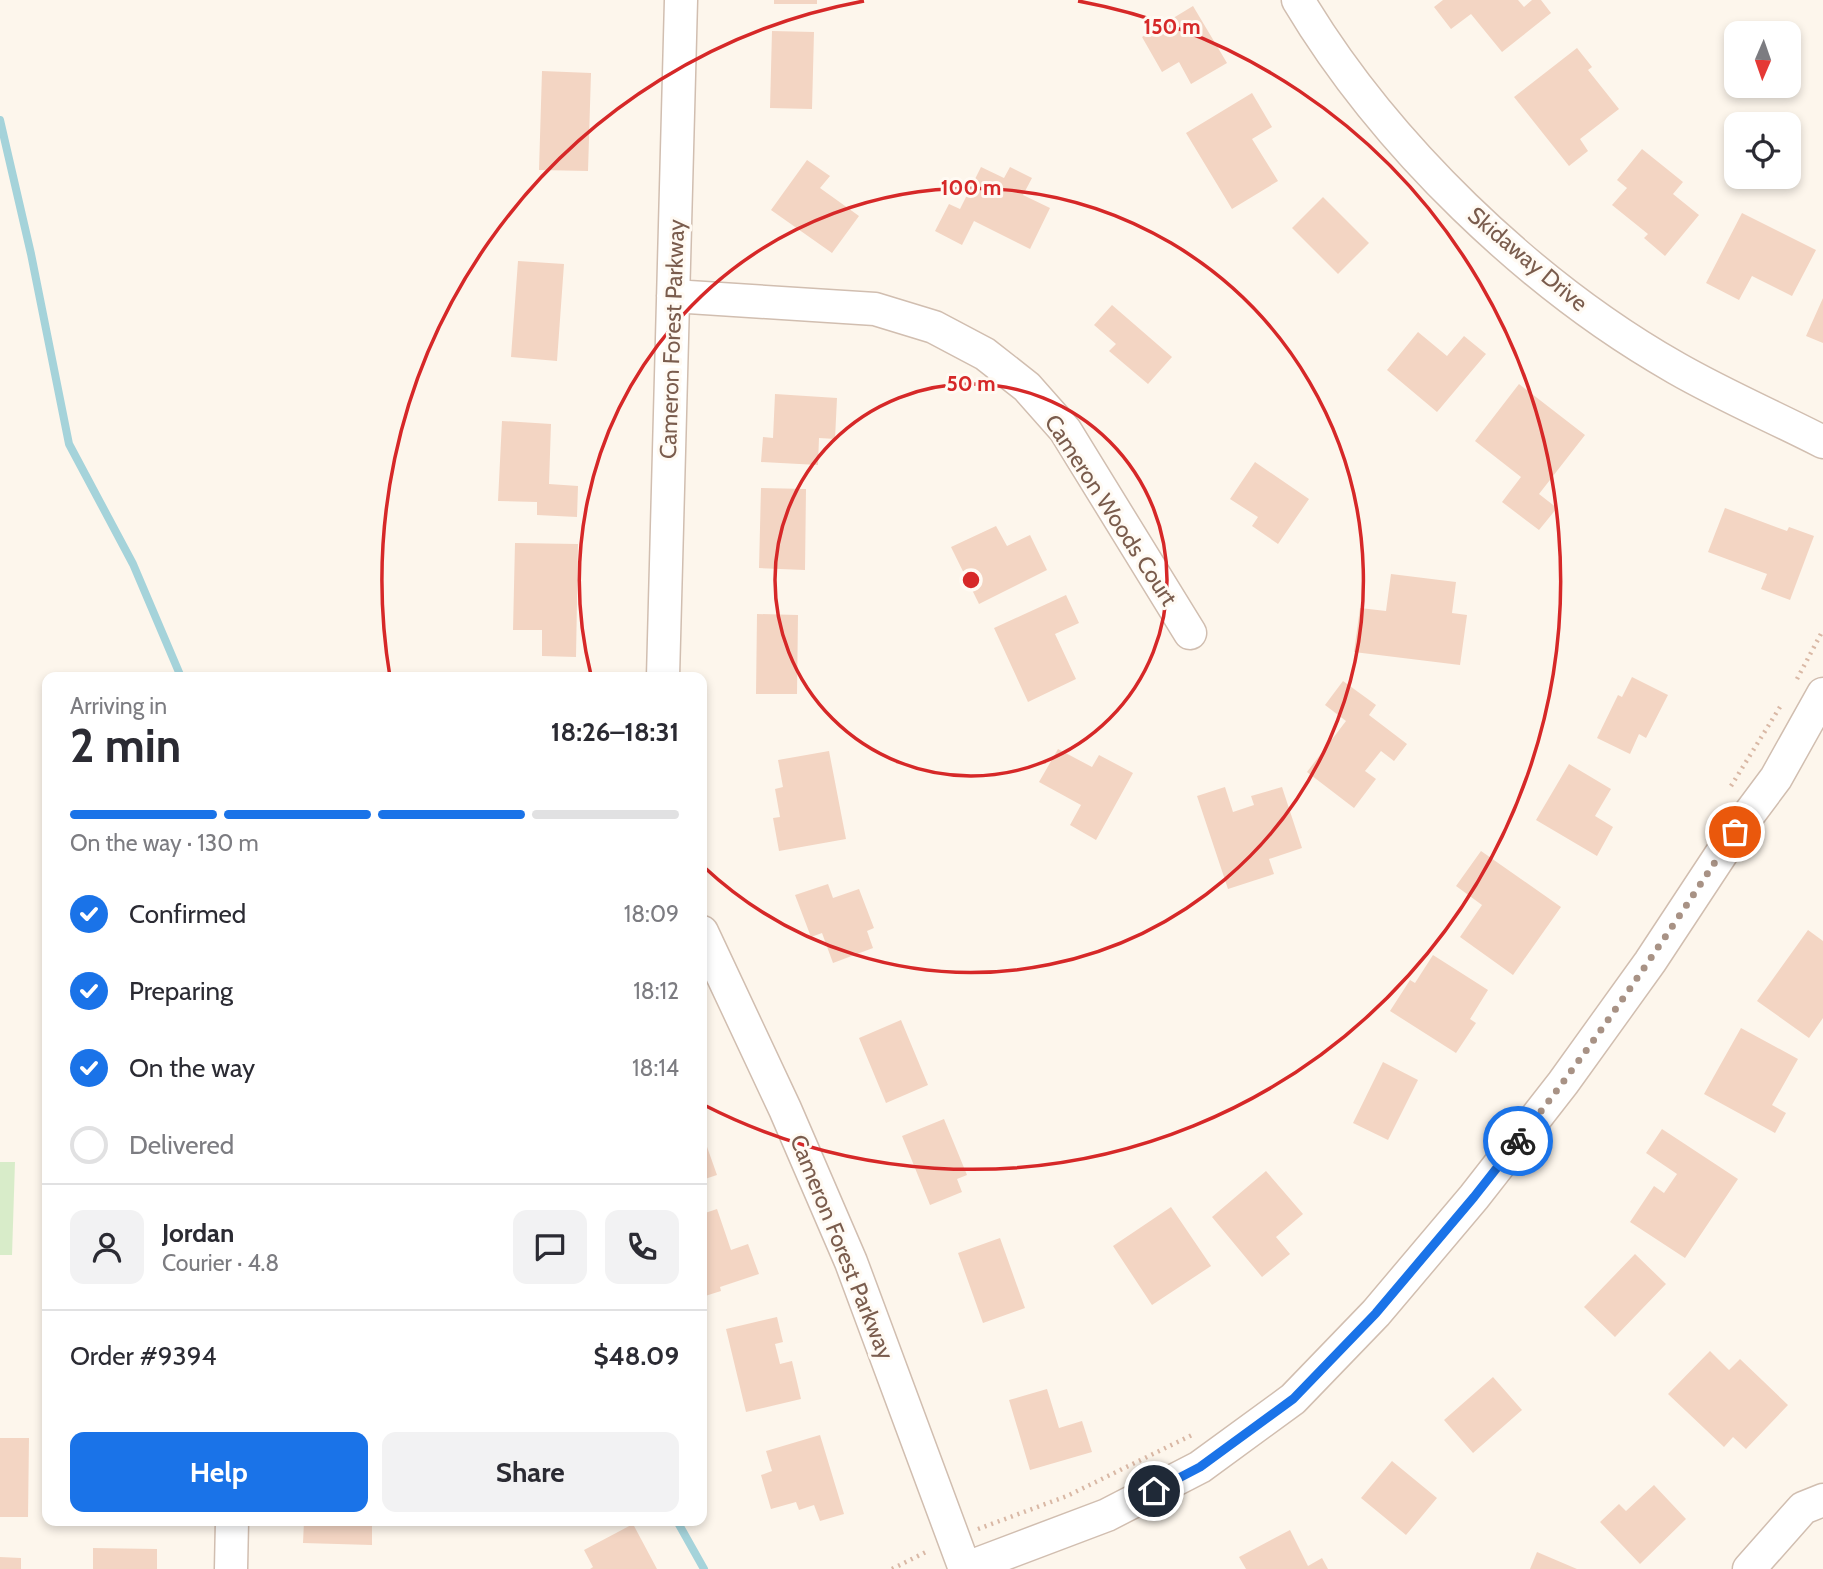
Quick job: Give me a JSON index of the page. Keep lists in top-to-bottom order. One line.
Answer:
{"streets":{"street":["Skidaway Drive","Cameron Forest Parkway","Cameron Woods Court"]},"crossings":[["Cameron Forest Parkway","Cameron Woods Court"]],"north":"bottom","page":{"heading":["2 min","Arriving in","18:26–18:31"],"panel":["Jordan","Courier · 4.8","Order #9394","$48.09"],"bar":"On the way · 130 m","list":[["Confirmed","18:09"],["Preparing","18:12"],["On the way","18:14"],"Delivered"],"buttons":["Help","Share"]},"rings":["150 m","100 m","50 m"]}
